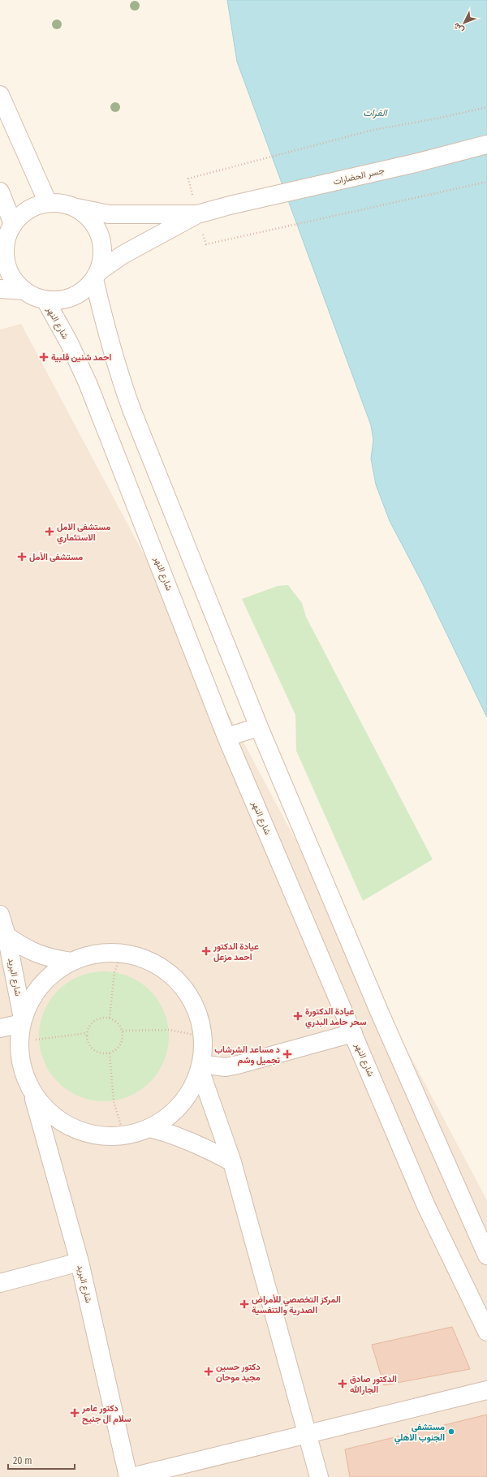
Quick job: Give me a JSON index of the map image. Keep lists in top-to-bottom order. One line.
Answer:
{"streets":{"main road":["جسر الحضارات","شارع النهر","شارع البريد"]},"water":["الفرات"],"places":{"health":["احمد شنين قلبية","مستشفى الامل الاستثماري","مستشفى الأمل","عيادة الدكتور احمد مزعل","عيادة الدكتورة سحر حامد البدري","د مساعد الشرشاب تجميل وشم","المركز التخصصي للأمراض الصدرية والتنفسية","دكتور حسين مجيد موحان","الدكتور صادق الجارالله","دكتور عامر سلام ال جنيح"],"other":["مستشفى الجنوب الاهلي"]},"scale_bar":"20 m","north":"bottom left"}
